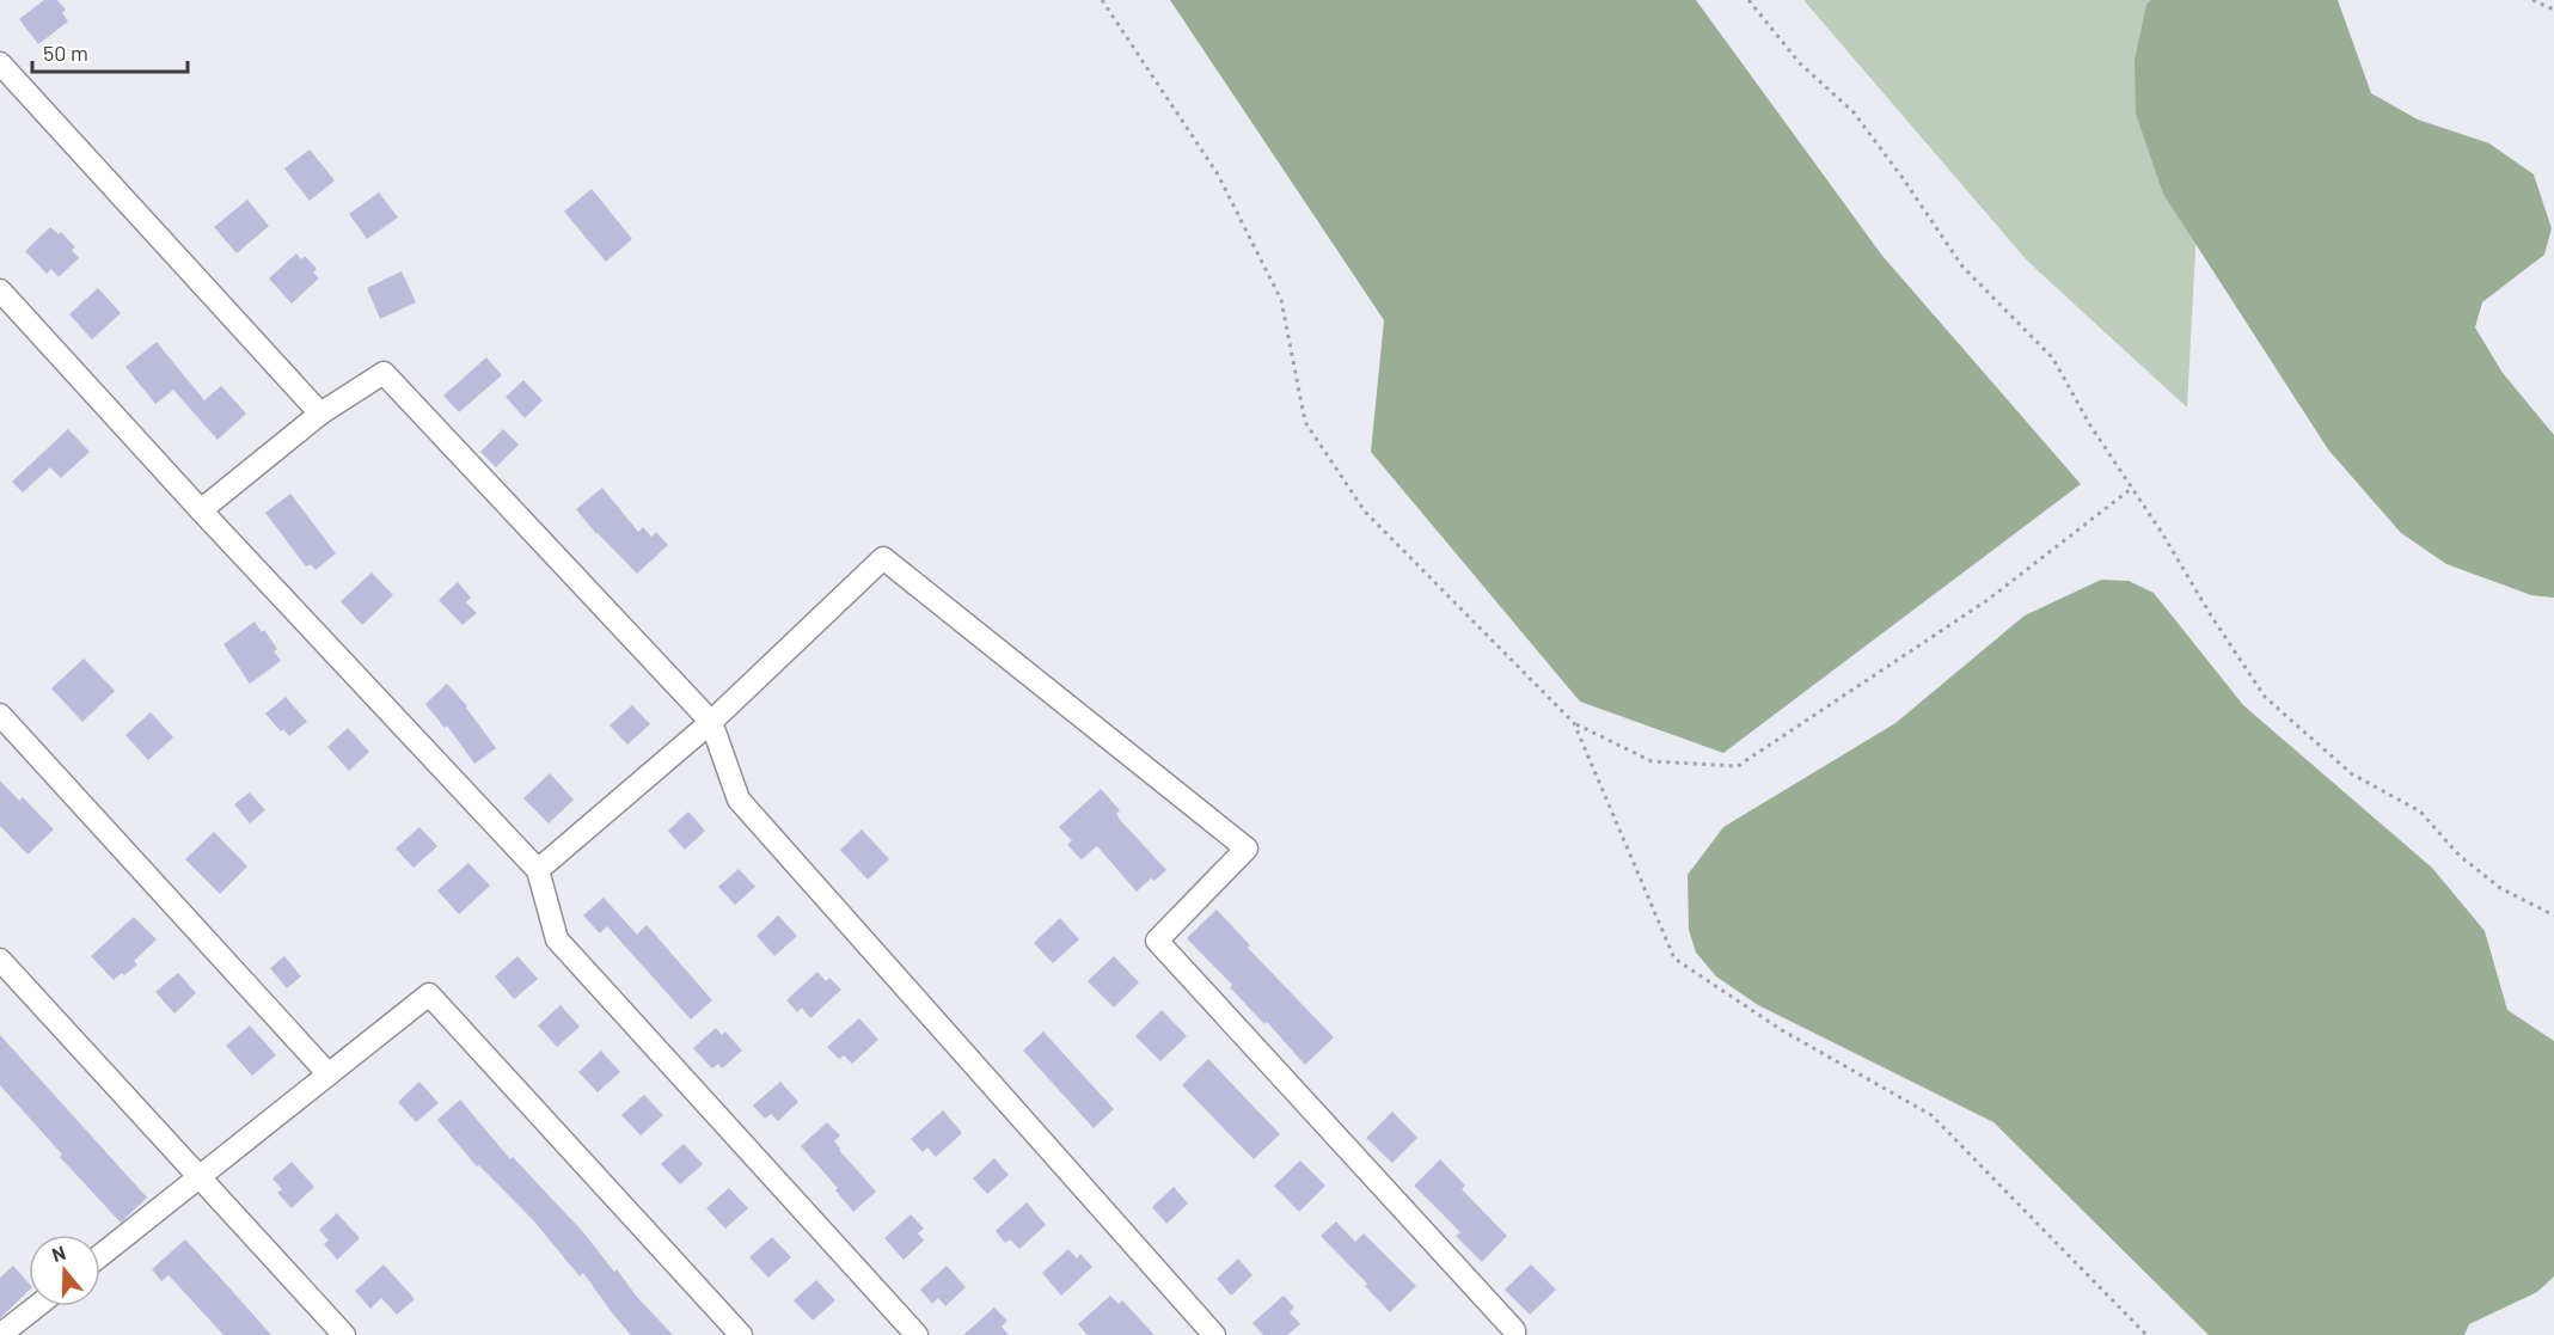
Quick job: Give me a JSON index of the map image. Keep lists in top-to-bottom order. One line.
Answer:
{"scale_bar":"50 m","north":"top"}
